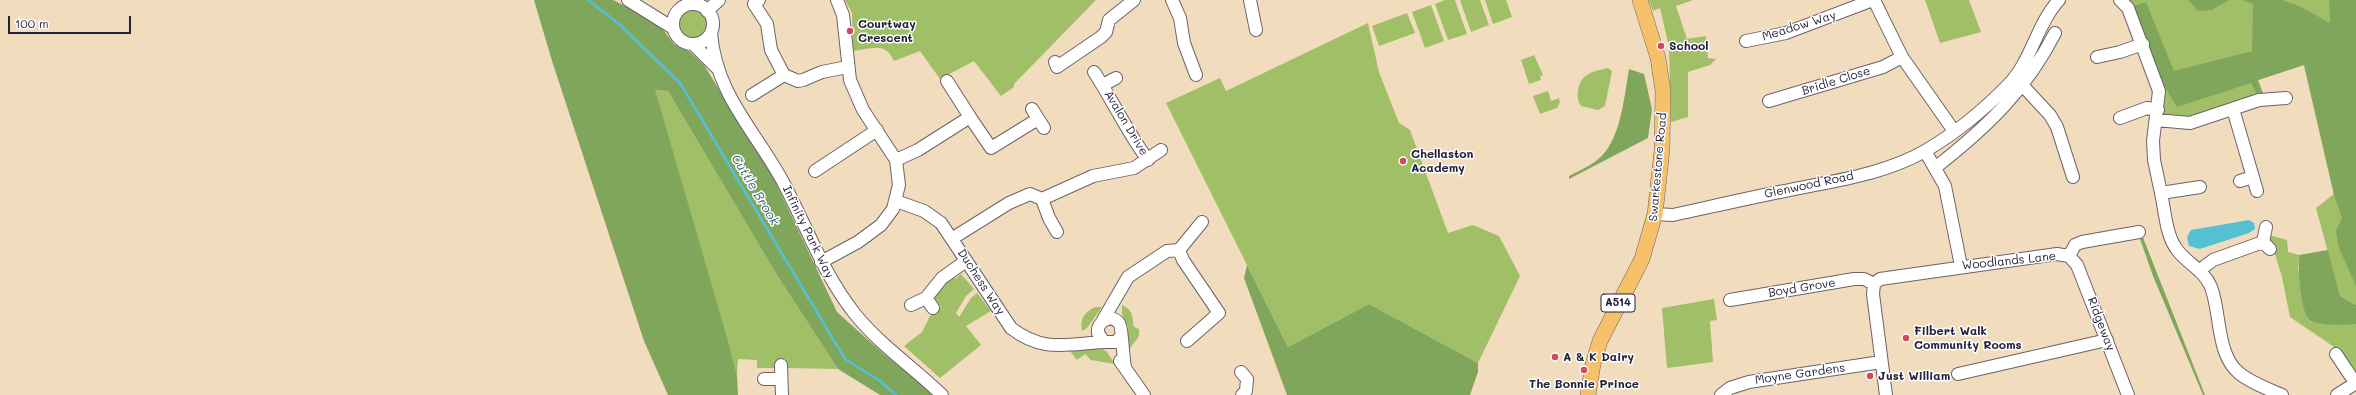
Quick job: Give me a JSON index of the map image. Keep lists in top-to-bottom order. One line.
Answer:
{"streets":{"main road":["Swarkestone Road","A514"],"street":["Meadow Way","Bridle Close","Avalon Drive","Glenwood Road","Infinity Park Way","Woodlands Lane","Duchess Way","Boyd Grove","Ridgeway","Moyne Gardens"]},"crossings":[["Swarkestone Road","Glenwood Road"],["Woodlands Lane","Boyd Grove"],["Woodlands Lane","Ridgeway"]],"water":["Cuttle Brook"],"places":["Courtway Crescent","School","Chellaston Academy","Filbert Walk Community Rooms","A & K Dairy","The Bonnie Prince","Just William"],"scale_bar":"100 m"}
